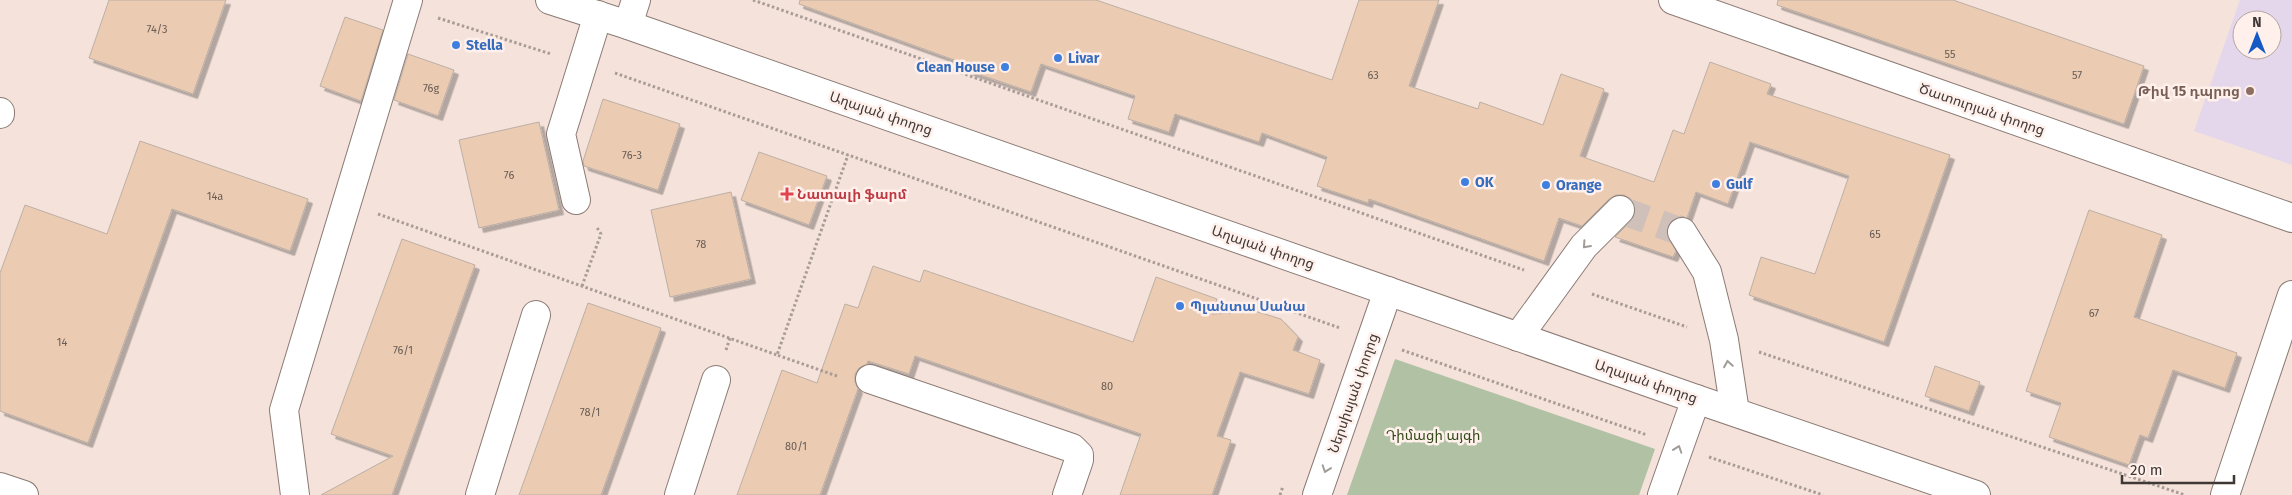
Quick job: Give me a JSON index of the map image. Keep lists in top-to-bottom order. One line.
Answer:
{"streets":{"main road":["Ծատուրյան փողոց","Աղայան փողոց","Ներսիսյան փողոց"]},"crossings":[["Աղայան փողոց","Ներսիսյան փողոց"]],"one_way":["Ներսիսյան փողոց"],"parks":["Դիմացի այգի"],"places":{"other":["Stella","Livar","Clean House","Թիվ 15 դպրոց","OK","Gulf","Orange","Պլանտա Սանա"],"health":["Նատալի ֆարմ"]},"house_numbers":["74/3","55","63","57","76g","76-3","76","14a","65","78","67","14","76/1","80","78/1","80/1"],"scale_bar":"20 m","north":"top"}
